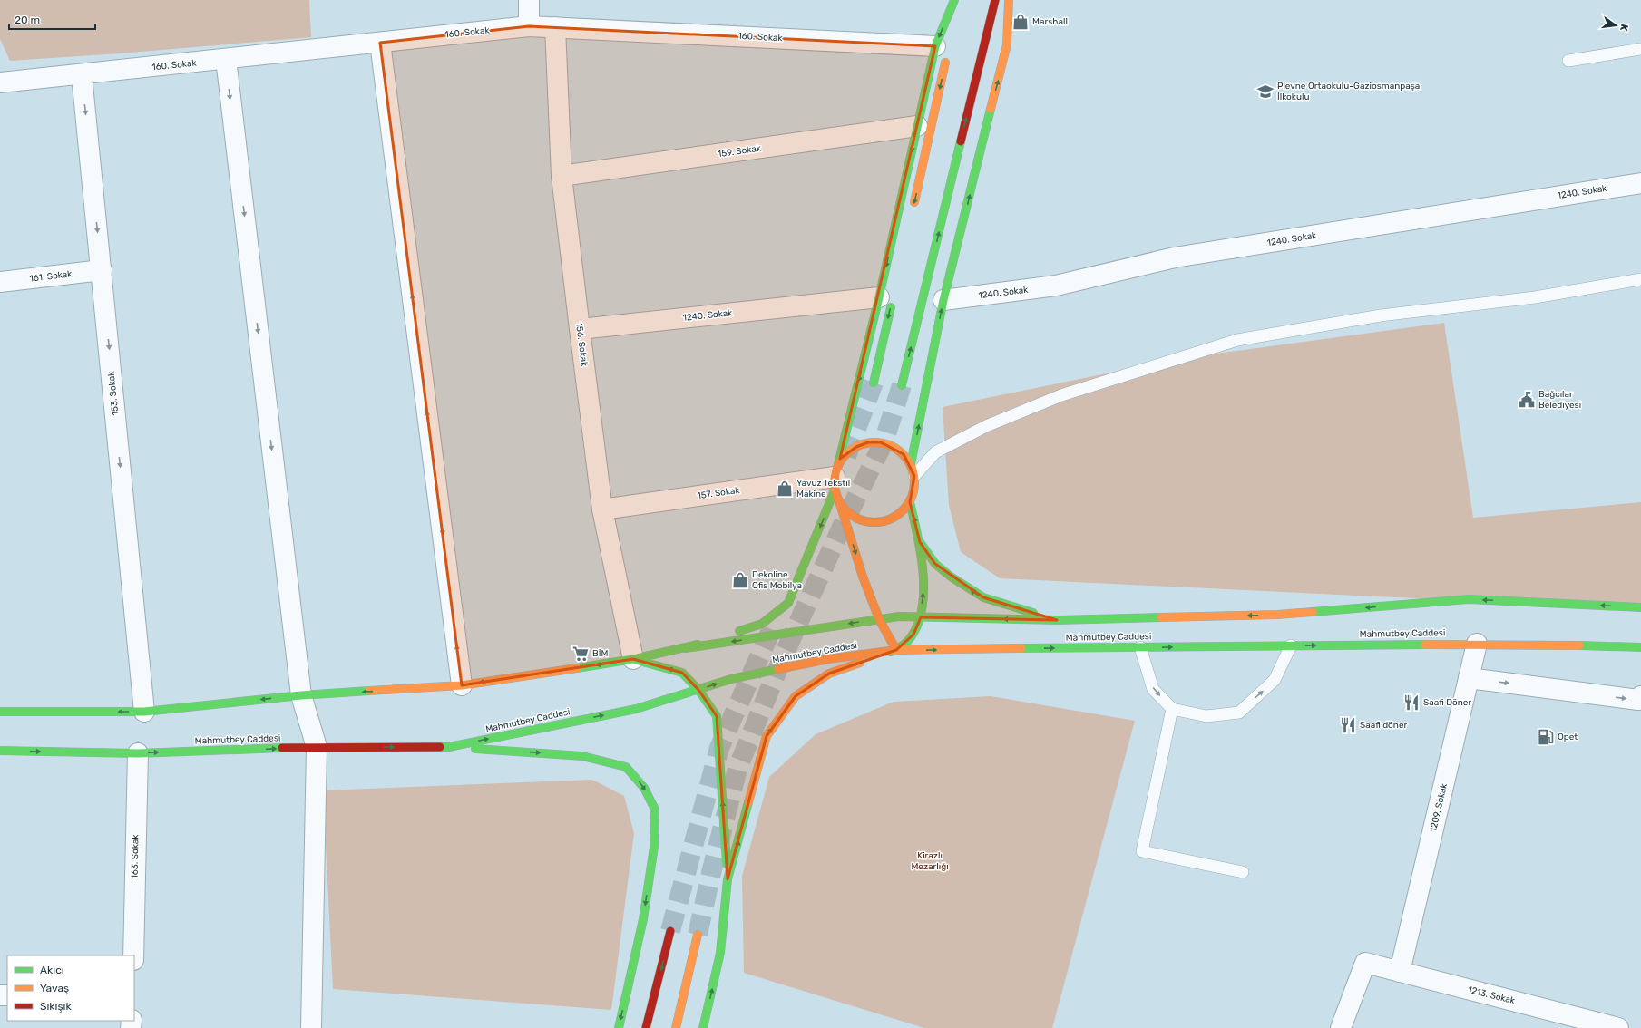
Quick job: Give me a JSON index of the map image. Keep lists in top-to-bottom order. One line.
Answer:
{"streets":{"main road":["Mahmutbey Caddesi"],"street":["160. Sokak","159. Sokak","1240. Sokak","161. Sokak","156. Sokak","153. Sokak","157. Sokak","1209. Sokak","163. Sokak","1213. Sokak"]},"crossings":[["160. Sokak","156. Sokak"],["160. Sokak","153. Sokak"],["159. Sokak","156. Sokak"],["1240. Sokak","156. Sokak"],["161. Sokak","153. Sokak"],["156. Sokak","157. Sokak"],["Mahmutbey Caddesi","1209. Sokak"],["Mahmutbey Caddesi","163. Sokak"],["1209. Sokak","1213. Sokak"]],"parks":["Kirazlı Mezarlığı"],"places":{"shop":["Marshall","Yavuz Tekstil Makine","Dekoline Ofis Mobilya"],"school or university":["Plevne Ortaokulu-Gaziosmanpaşa İlkokulu"],"public building":["Bağcılar Belediyesi"],"supermarket":["BİM"],"restaurant":["Saafi Döner","Saafi döner"],"fuel station":["Opet"]},"legend":["Akıcı","Yavaş","Sıkışık"],"scale_bar":"20 m","north":"right"}
